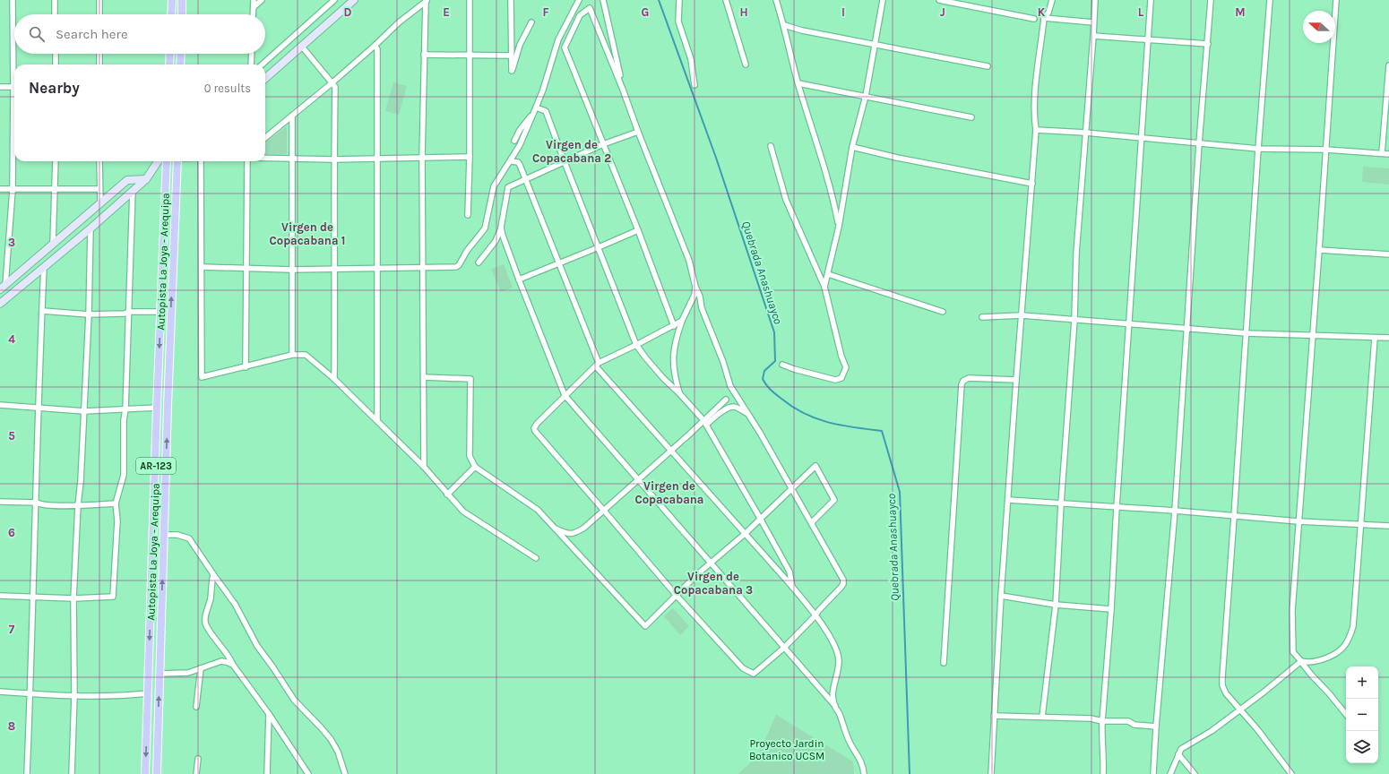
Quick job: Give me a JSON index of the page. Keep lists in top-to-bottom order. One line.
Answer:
{"streets":{"main road":["Autopista La Joya - Arequipa","AR-123"]},"districts":["Virgen de Copacabana 2","Virgen de Copacabana 1","Virgen de Copacabana","Virgen de Copacabana 3"],"water":["Quebrada Anashuayco"],"parks":["Proyecto Jardin Botanico UCSM"],"north":"left","page":{"search":"Search here","heading":["Nearby","0 results"],"map_buttons":["+","−"]},"grid":{"columns":["D","E","F","G","H","I","J","K","L","M"],"rows":["3","4","5","6","7","8"]}}
